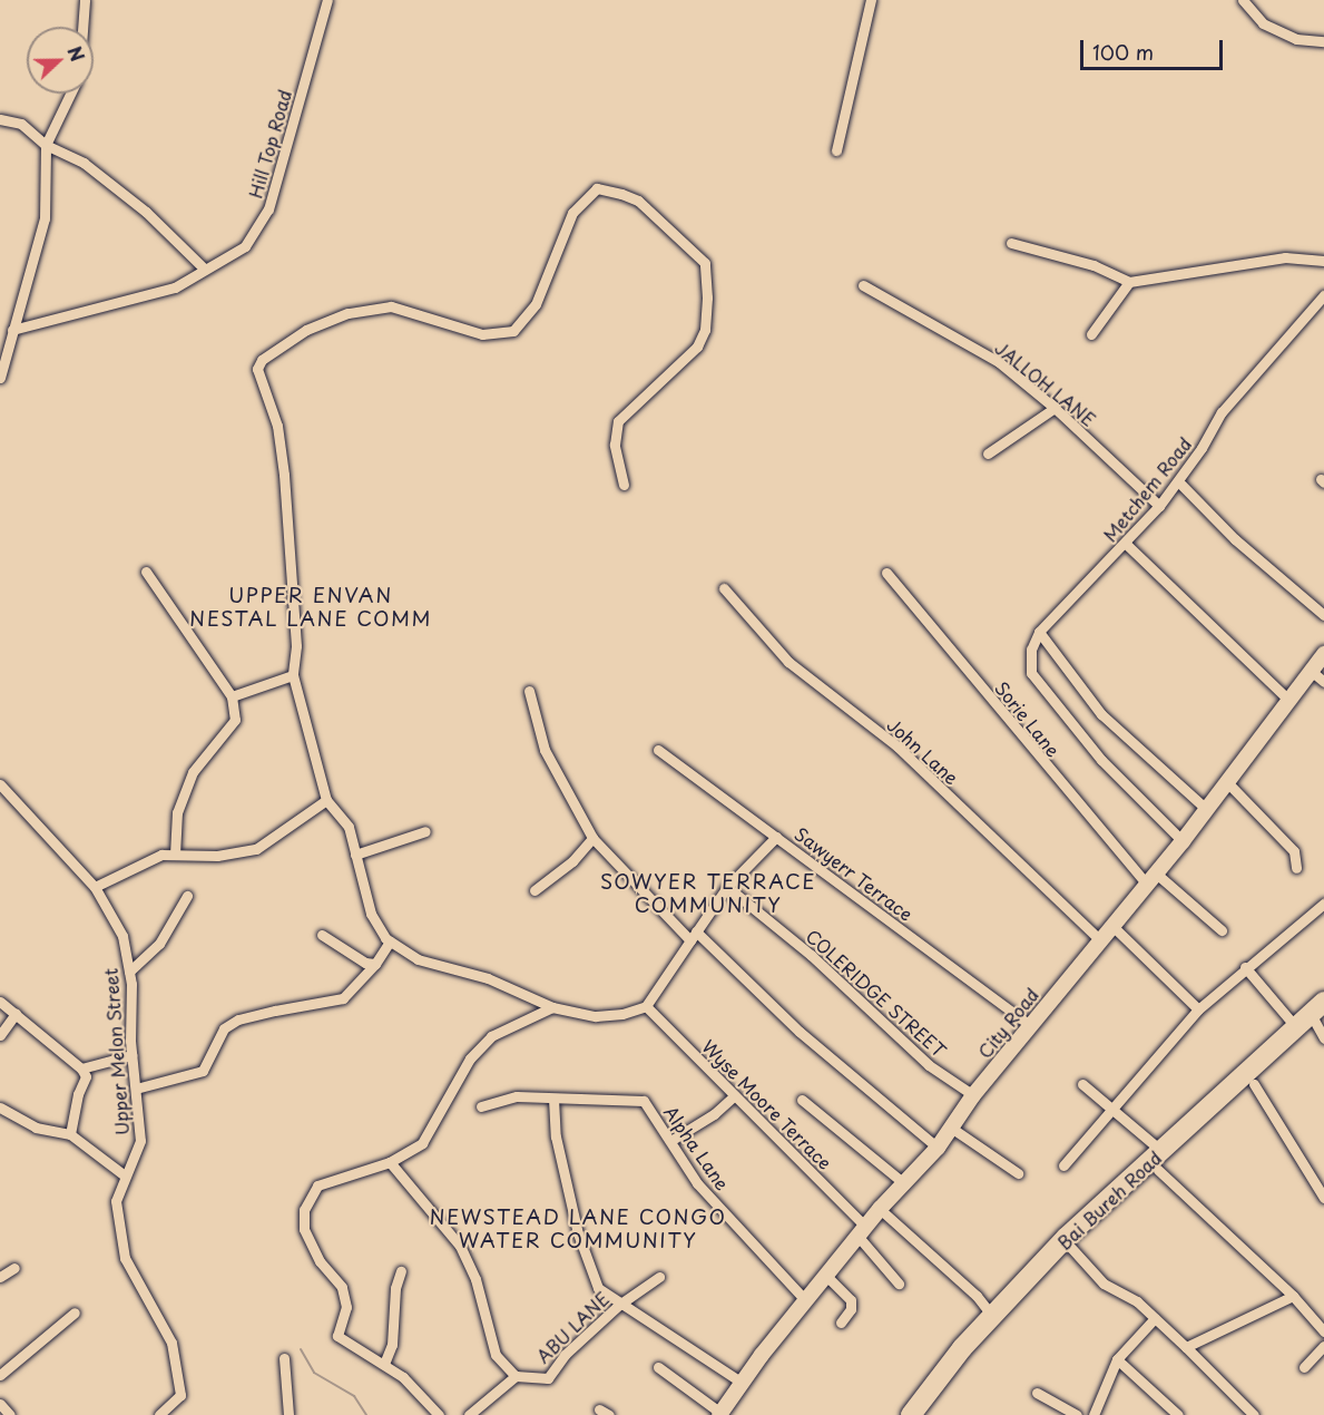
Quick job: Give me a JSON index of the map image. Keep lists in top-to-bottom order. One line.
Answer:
{"streets":{"highway":["Bai Bureh Road"],"main road":["City Road"],"street":["Hill Top Road","JALLOH LANE","Metchem Road","Sorie Lane","John Lane","Sawyerr Terrace","COLERIDGE STREET","Upper Melon Street","Wyse Moore Terrace","Alpha Lane","ABU LANE"]},"crossings":[["JALLOH LANE","Metchem Road"],["Sorie Lane","City Road"],["John Lane","City Road"],["Sawyerr Terrace","City Road"],["COLERIDGE STREET","City Road"],["City Road","Wyse Moore Terrace"],["City Road","Alpha Lane"]],"districts":["UPPER ENVAN NESTAL LANE COMM","SOWYER TERRACE COMMUNITY","NEWSTEAD LANE CONGO WATER COMMUNITY"],"scale_bar":"100 m","north":"right"}
